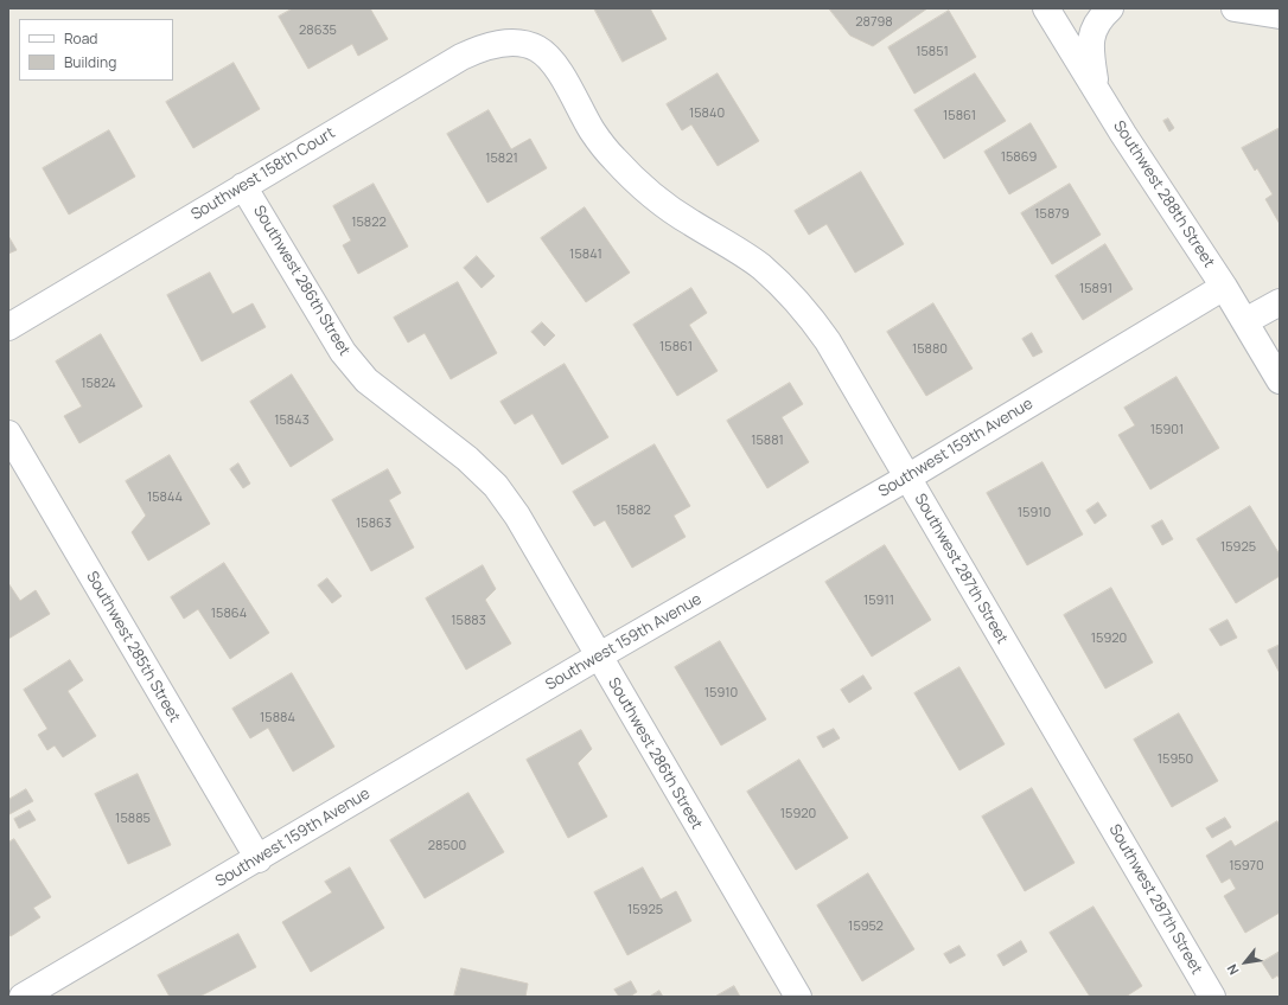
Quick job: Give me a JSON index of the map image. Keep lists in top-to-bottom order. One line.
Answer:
{"streets":{"street":["Southwest 158th Court","Southwest 288th Street","Southwest 286th Street","Southwest 159th Avenue","Southwest 287th Street","Southwest 285th Street"]},"crossings":[["Southwest 158th Court","Southwest 286th Street"],["Southwest 158th Court","Southwest 287th Street"],["Southwest 288th Street","Southwest 159th Avenue"],["Southwest 286th Street","Southwest 159th Avenue"],["Southwest 159th Avenue","Southwest 287th Street"],["Southwest 159th Avenue","Southwest 285th Street"]],"house_numbers":["28798","28635","15851","15840","15861","15869","15821","15879","15822","15841","15891","15861","15880","15824","15843","15901","15881","15844","15882","15910","15863","15925","15911","15864","15883","15920","15910","15884","15950","15920","15885","28500","15970","15925","15952"],"legend":["Road","Building"],"north":"bottom left"}
